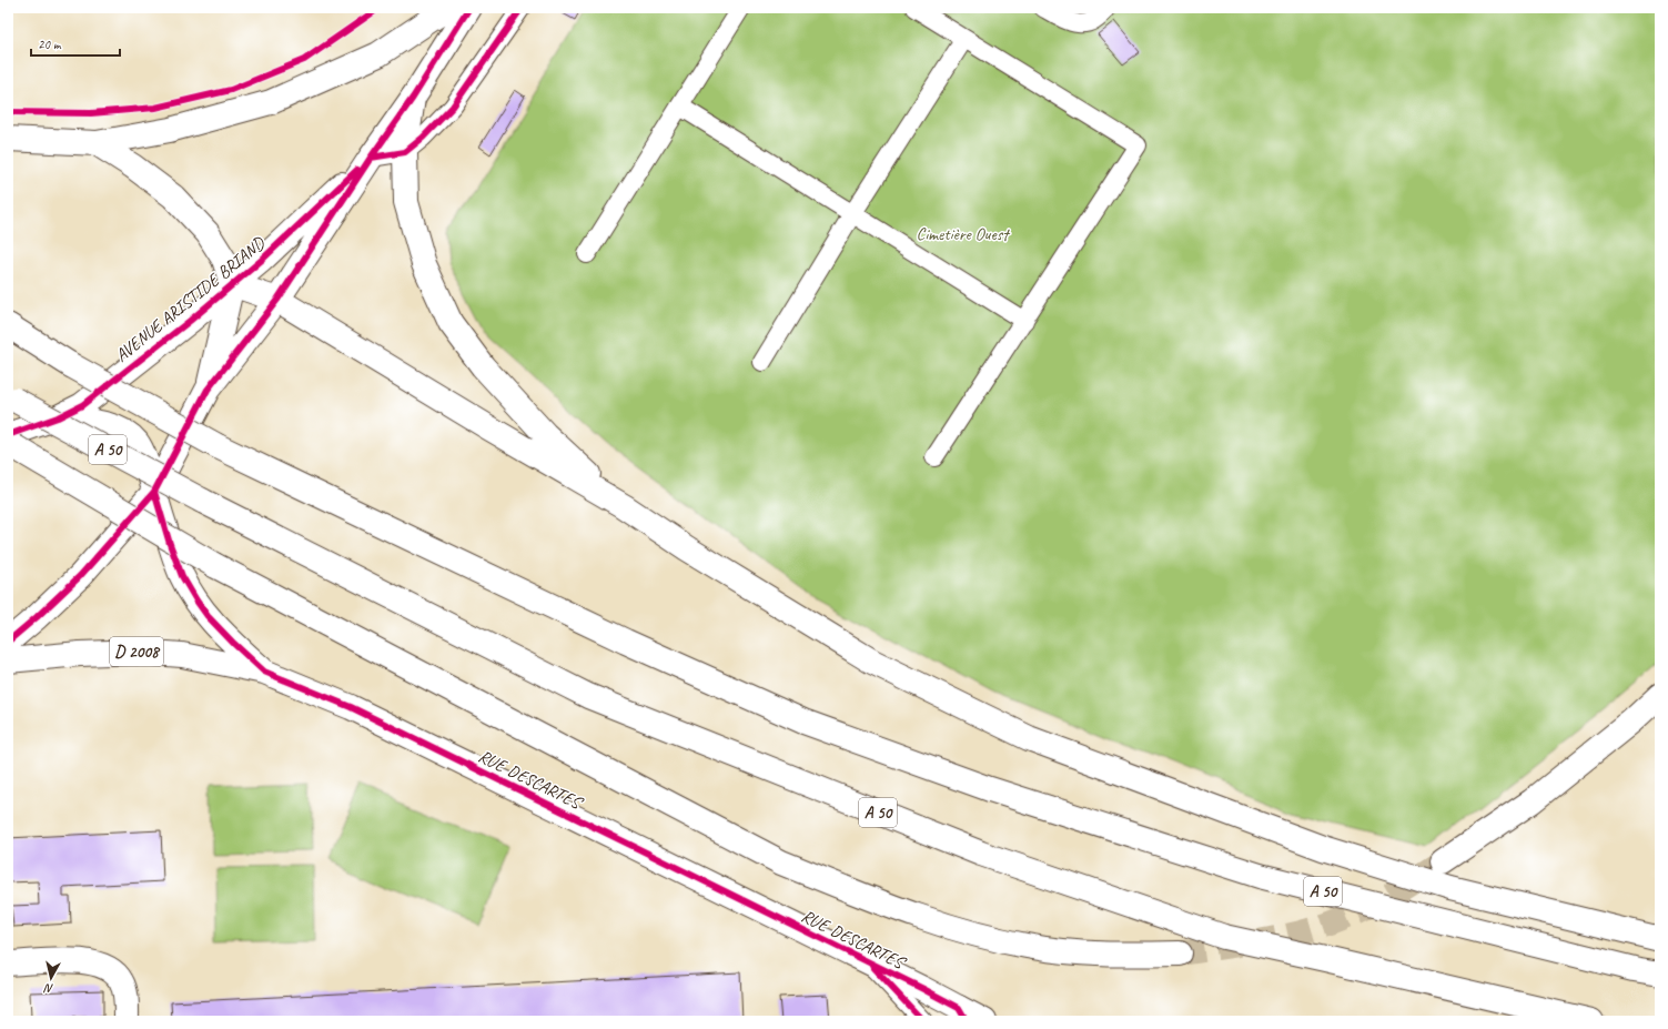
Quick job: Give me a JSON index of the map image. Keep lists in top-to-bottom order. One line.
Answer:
{"streets":{"main road":["AVENUE ARISTIDE BRIAND","A 50","D 2008","RUE DESCARTES"]},"crossings":[["AVENUE ARISTIDE BRIAND","RUE DESCARTES"],["D 2008","RUE DESCARTES"]],"parks":["Cimetière Ouest"],"scale_bar":"20 m","north":"bottom"}
